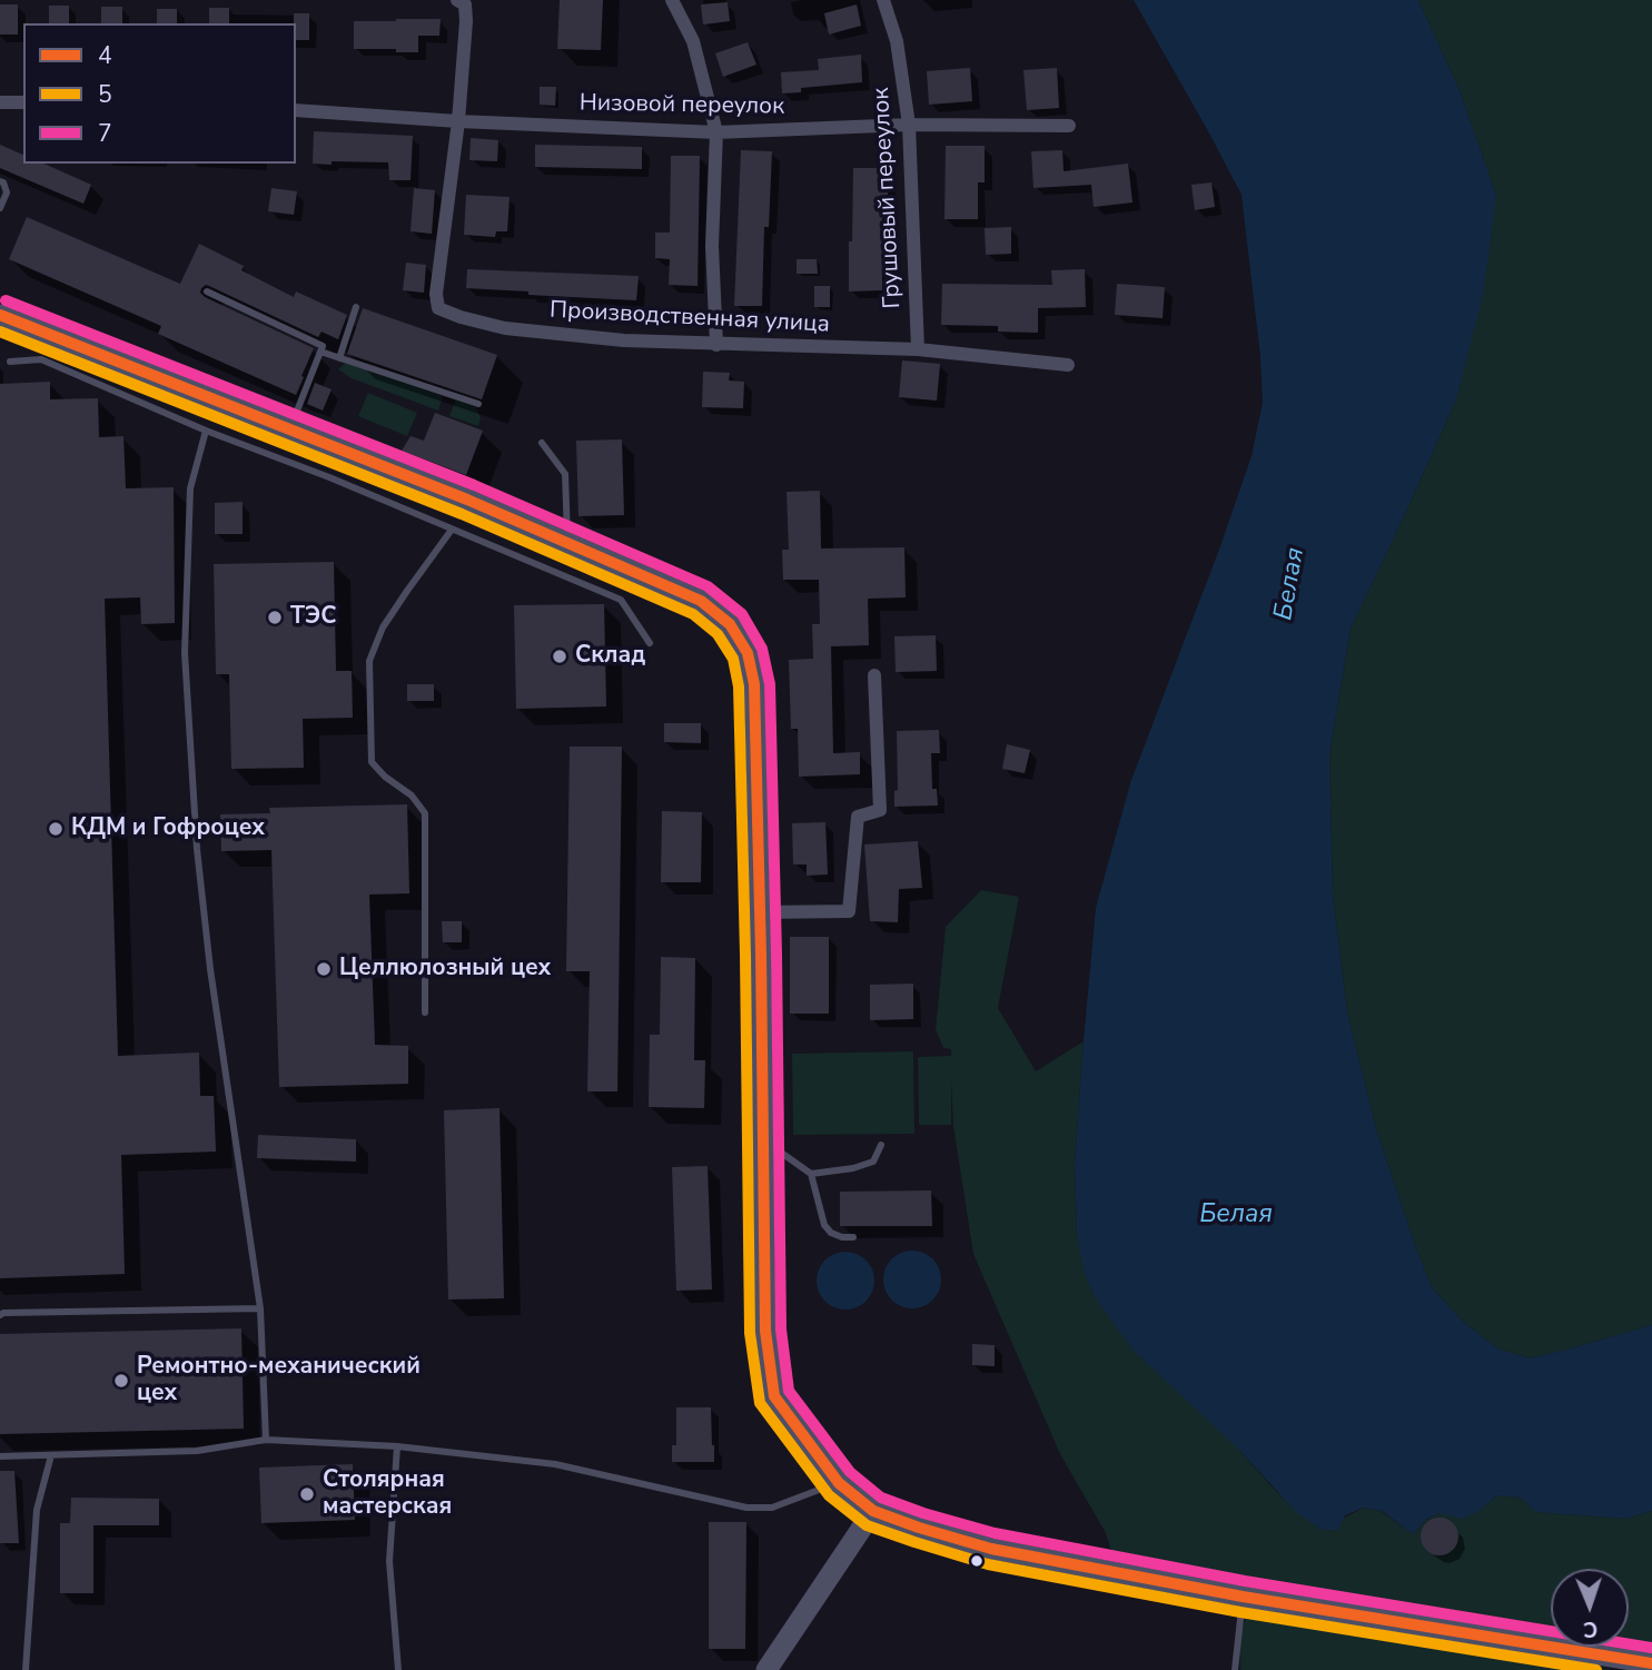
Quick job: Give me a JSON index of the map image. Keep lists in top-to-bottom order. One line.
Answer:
{"streets":{"street":["Низовой переулок","Грушовый переулок","Производственная улица"]},"crossings":[["Низовой переулок","Грушовый переулок"],["Низовой переулок","Производственная улица"],["Грушовый переулок","Производственная улица"]],"water":["Белая"],"places":["ТЭС","Склад","КДМ и Гофроцех","Целлюлозный цех","Ремонтно-механический цех","Столярная мастерская"],"lines":["transit line 7","transit line 4","transit line 5"],"legend":["4","5","7"],"north":"bottom"}
